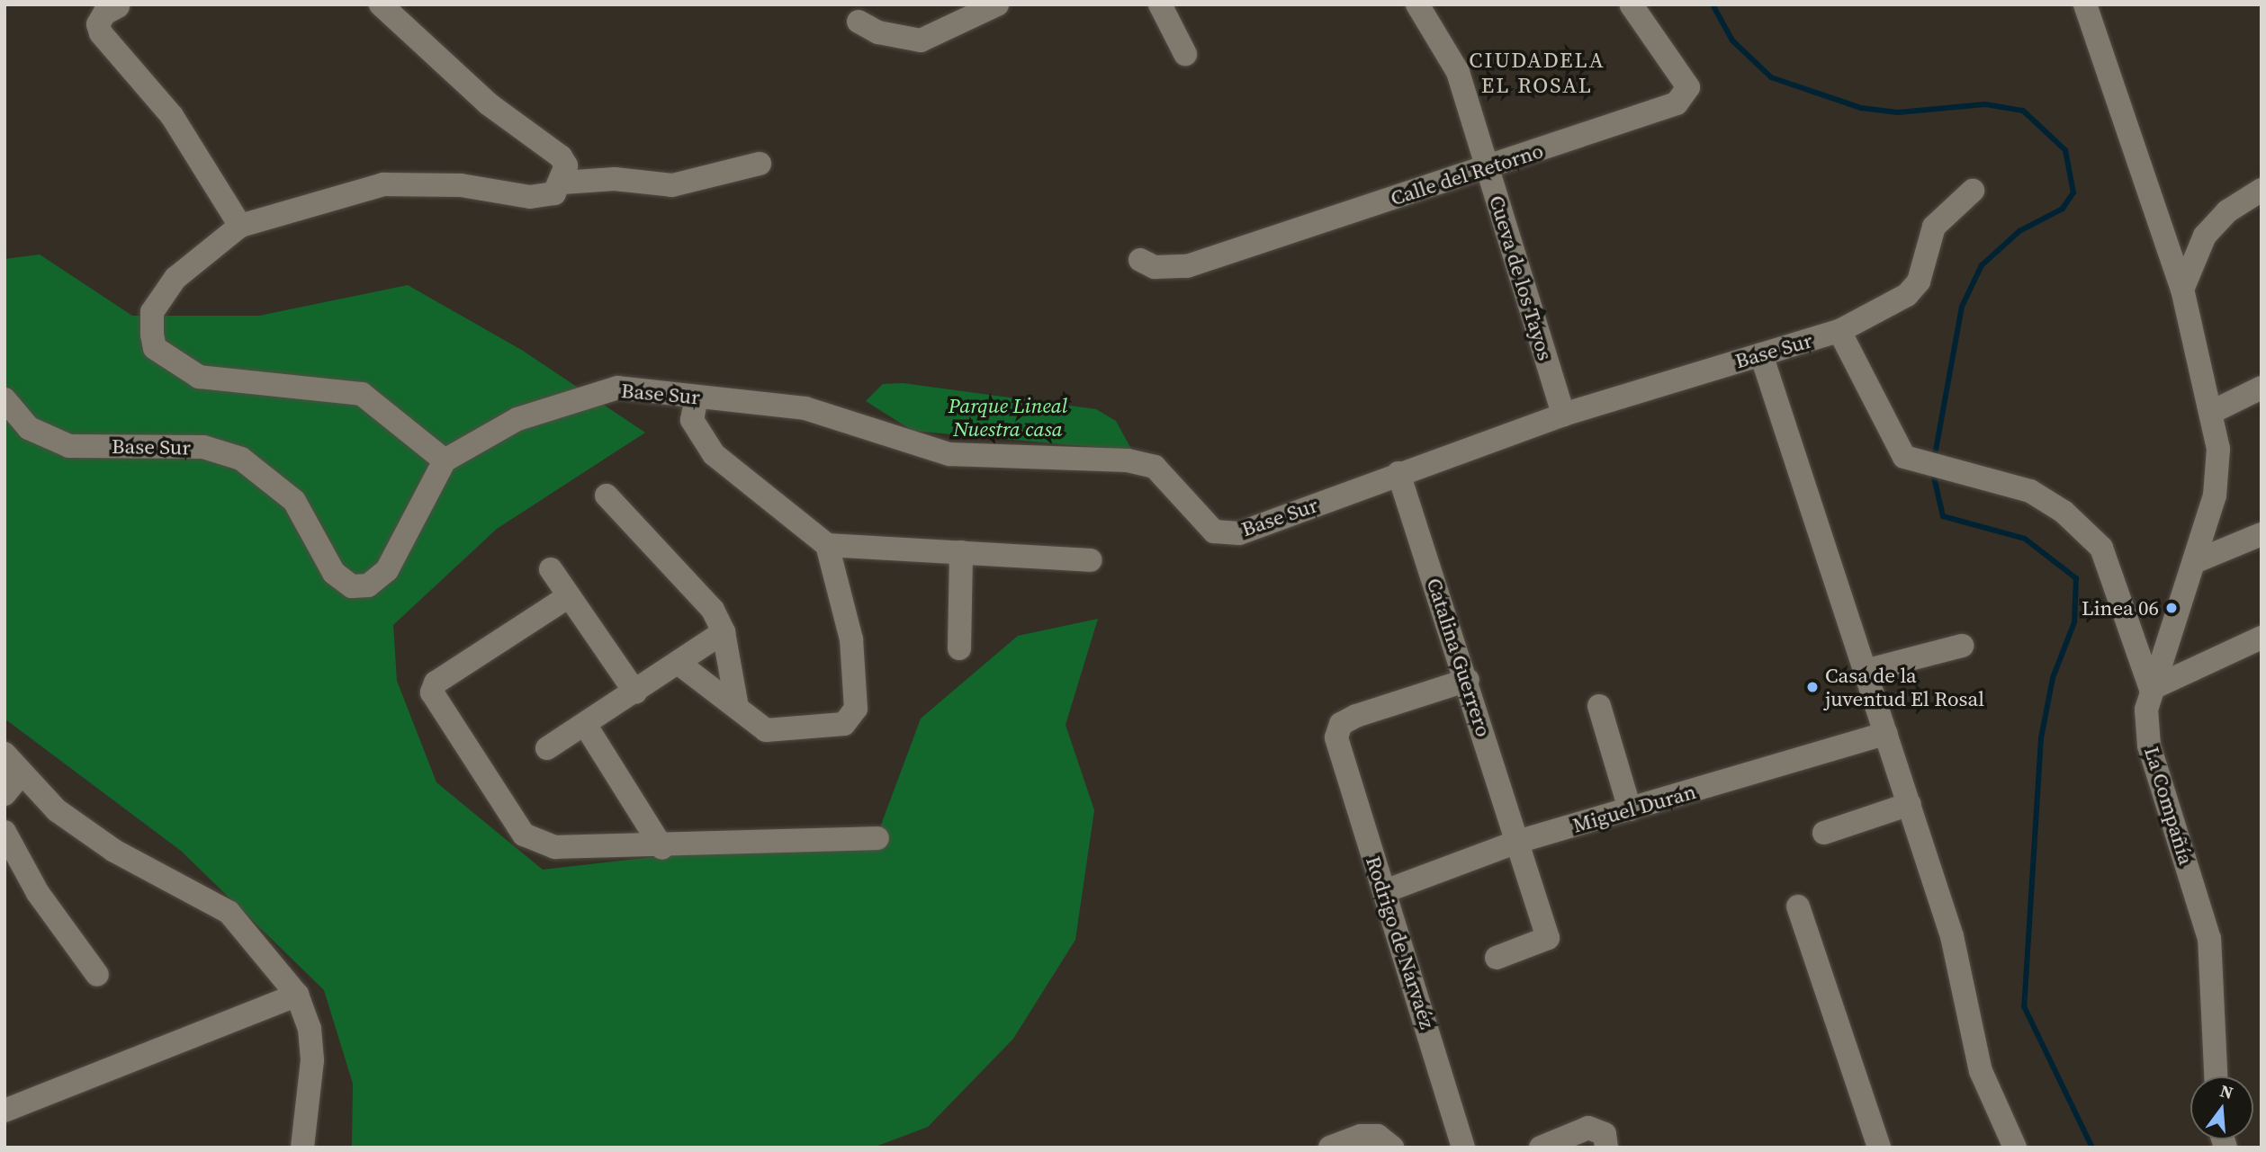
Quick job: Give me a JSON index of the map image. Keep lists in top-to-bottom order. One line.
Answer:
{"streets":{"street":["Calle del Retorno","Cueva de los Tayos","Base Sur","Catalina Guerrero","La Compañía","Miguel Duran","Rodrigo de Narvaéz"]},"crossings":[["Calle del Retorno","Cueva de los Tayos"],["Cueva de los Tayos","Base Sur"],["Base Sur","Catalina Guerrero"],["Catalina Guerrero","Miguel Duran"],["Catalina Guerrero","Rodrigo de Narvaéz"],["Miguel Duran","Rodrigo de Narvaéz"]],"districts":["CIUDADELA EL ROSAL"],"parks":["Parque Lineal Nuestra casa"],"places":["Linea 06","Casa de la juventud El Rosal"],"north":"top"}
